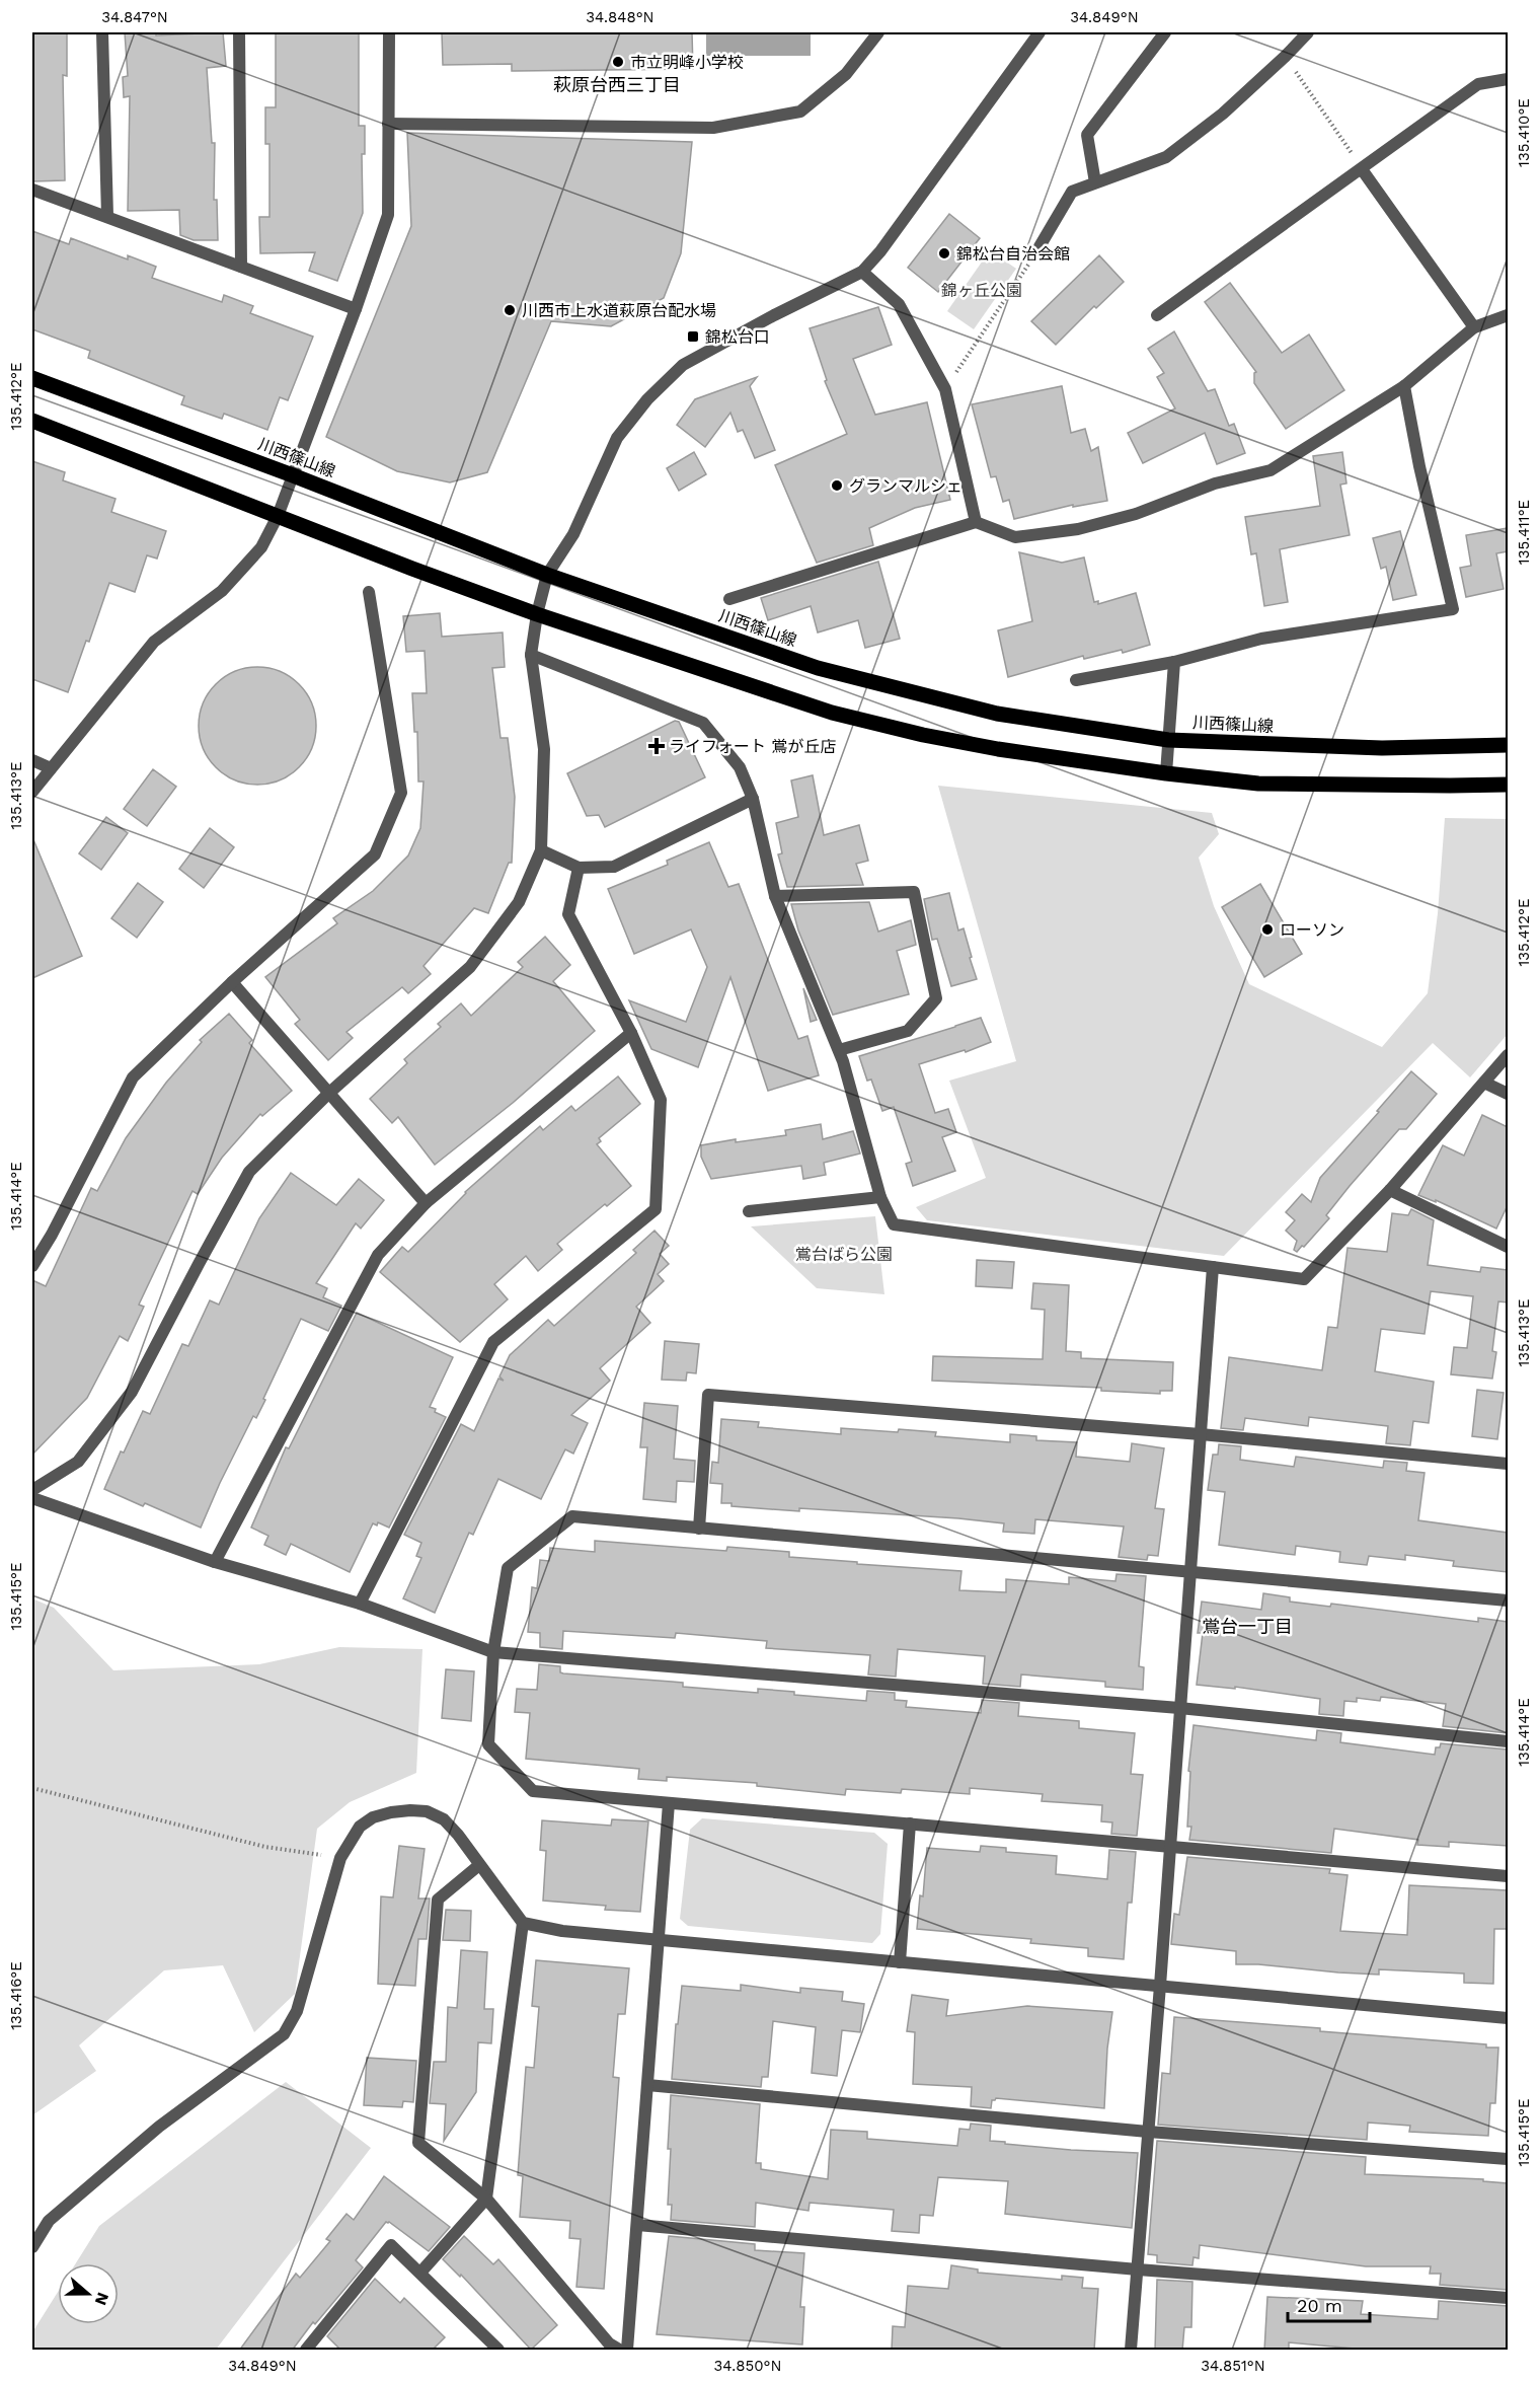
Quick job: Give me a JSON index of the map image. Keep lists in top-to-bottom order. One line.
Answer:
{"streets":{"main road":["川西篠山線"]},"districts":["萩原台西三丁目","鴬台一丁目"],"parks":["錦ヶ丘公園","鴬台ばら公園"],"places":{"other":["市立明峰小学校","錦松台自治会館","川西市上水道萩原台配水場","グランマルシェ","ローソン"],"transit":["錦松台口"],"health":["ライフォート 鴬が丘店"]},"scale_bar":"20 m","north":"right","coordinates":["34.847°N","34.848°N","34.849°N","135.410°E","135.412°E","135.411°E","135.413°E","135.414°E","135.415°E","135.416°E","34.850°N","34.851°N"]}
